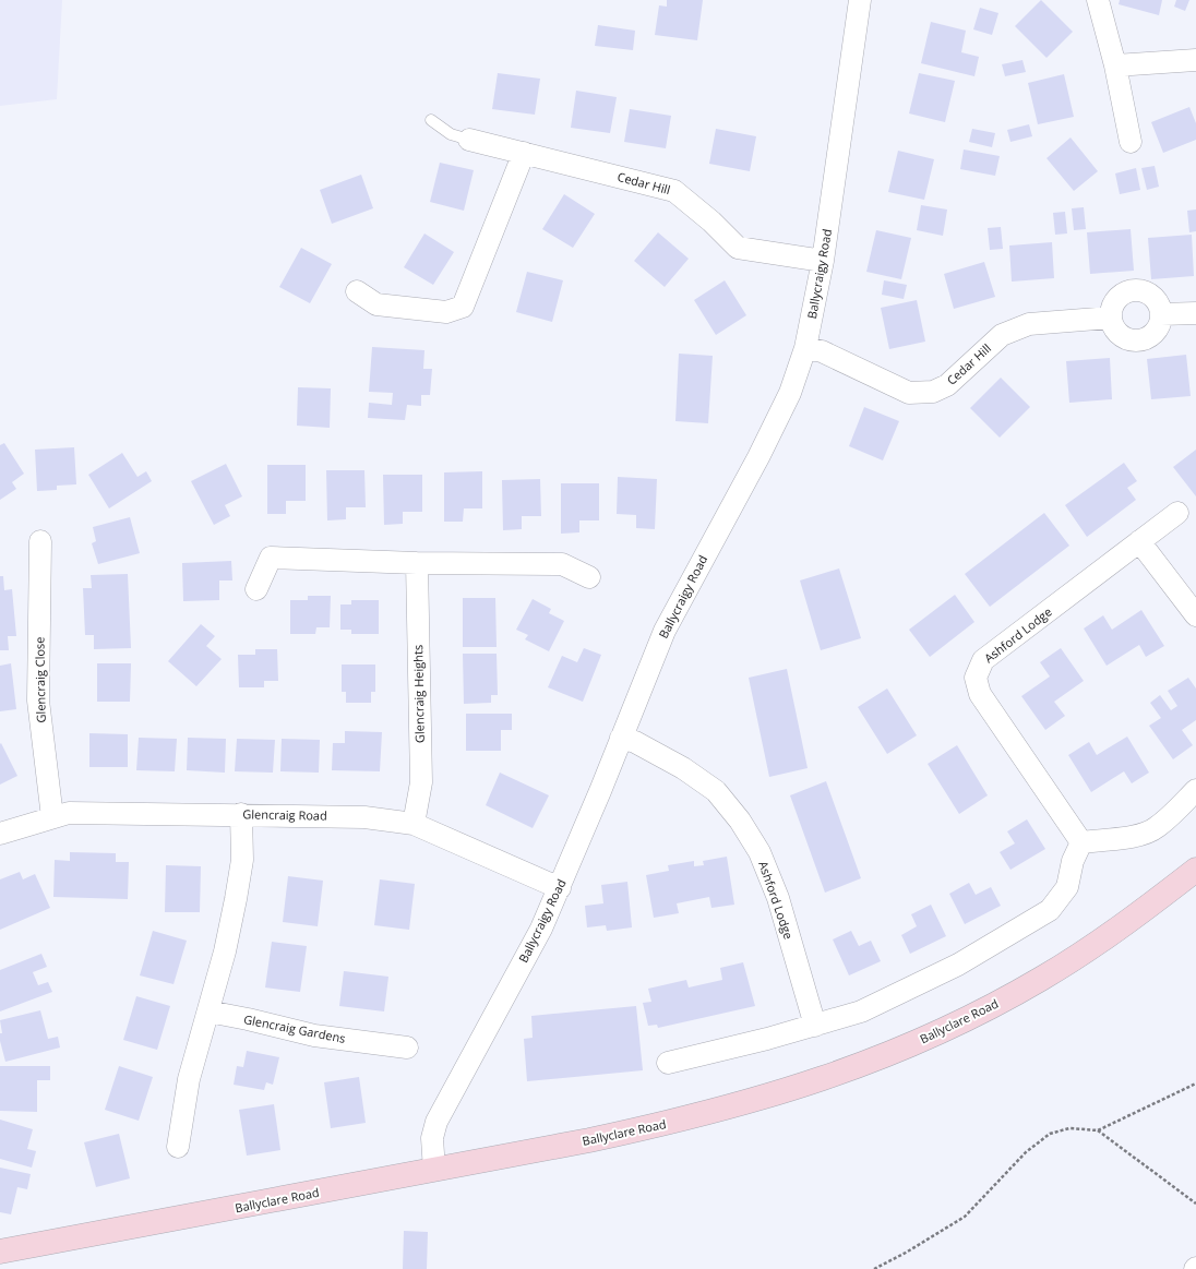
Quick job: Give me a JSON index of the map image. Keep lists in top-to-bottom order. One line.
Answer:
{"streets":{"main road":["Ballyclare Road"],"street":["Cedar Hill","Ballycraigy Road","Ashford Lodge","Glencraig Close","Glencraig Heights","Glencraig Road","Glencraig Gardens"]},"crossings":[["Cedar Hill","Ballycraigy Road"],["Ballycraigy Road","Ashford Lodge"],["Ballycraigy Road","Glencraig Road"],["Ballycraigy Road","Ballyclare Road"],["Glencraig Close","Glencraig Road"],["Glencraig Heights","Glencraig Road"]]}
